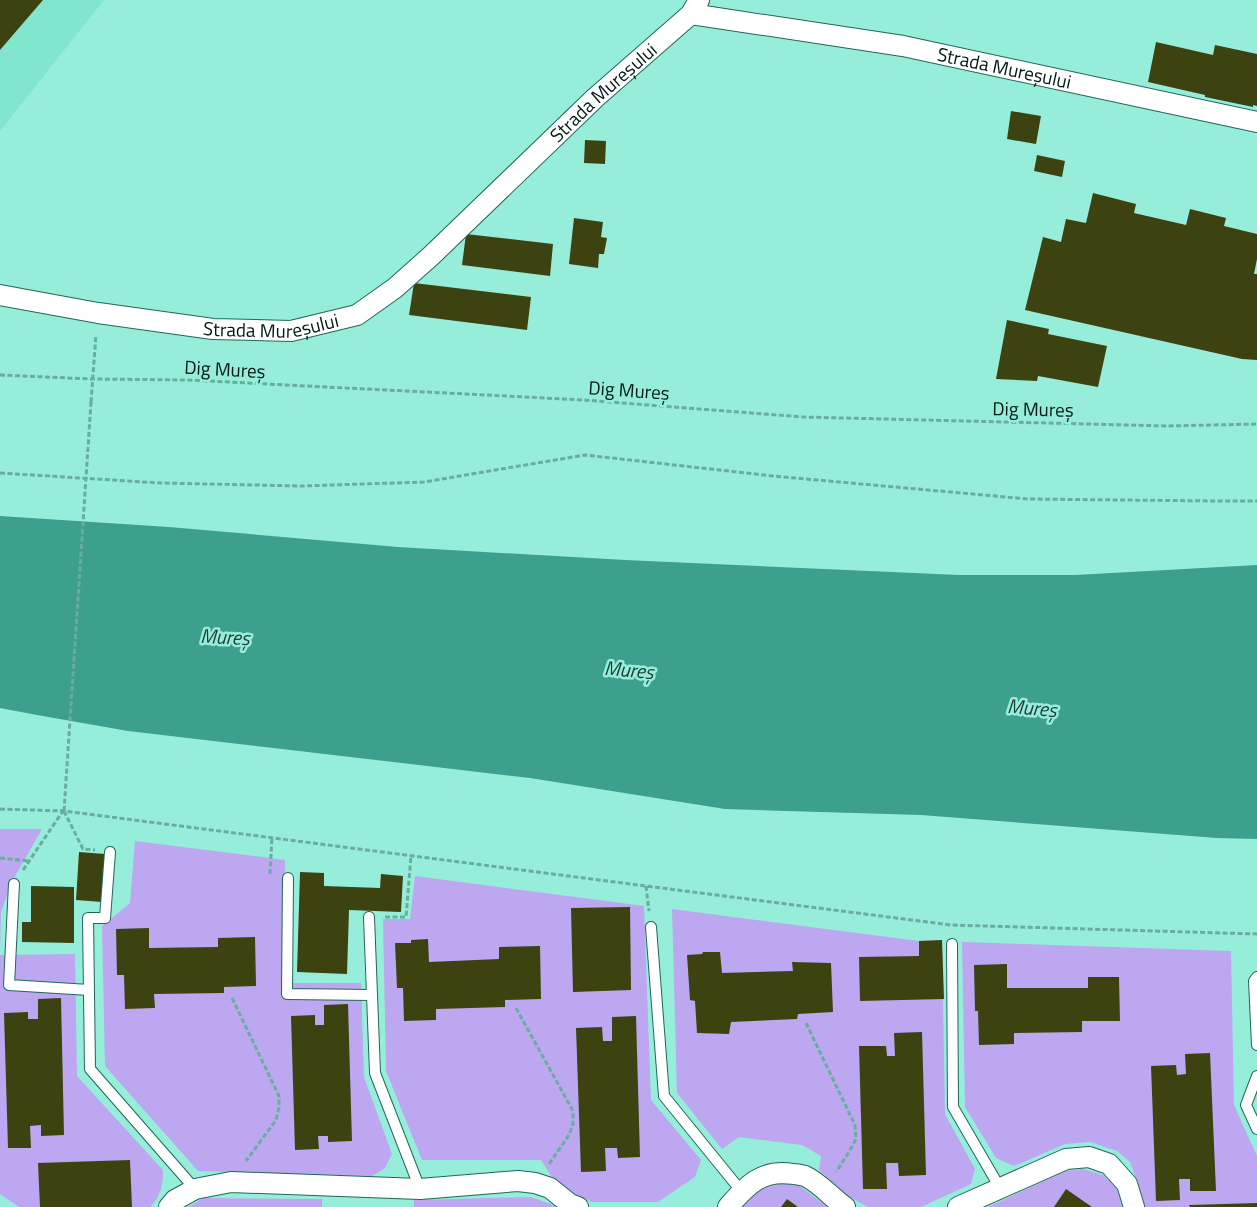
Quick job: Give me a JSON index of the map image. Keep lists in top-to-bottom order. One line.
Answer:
{"streets":{"street":["Strada Mureșului"],"path":["Dig Mureș"]},"water":["Mureș"]}
